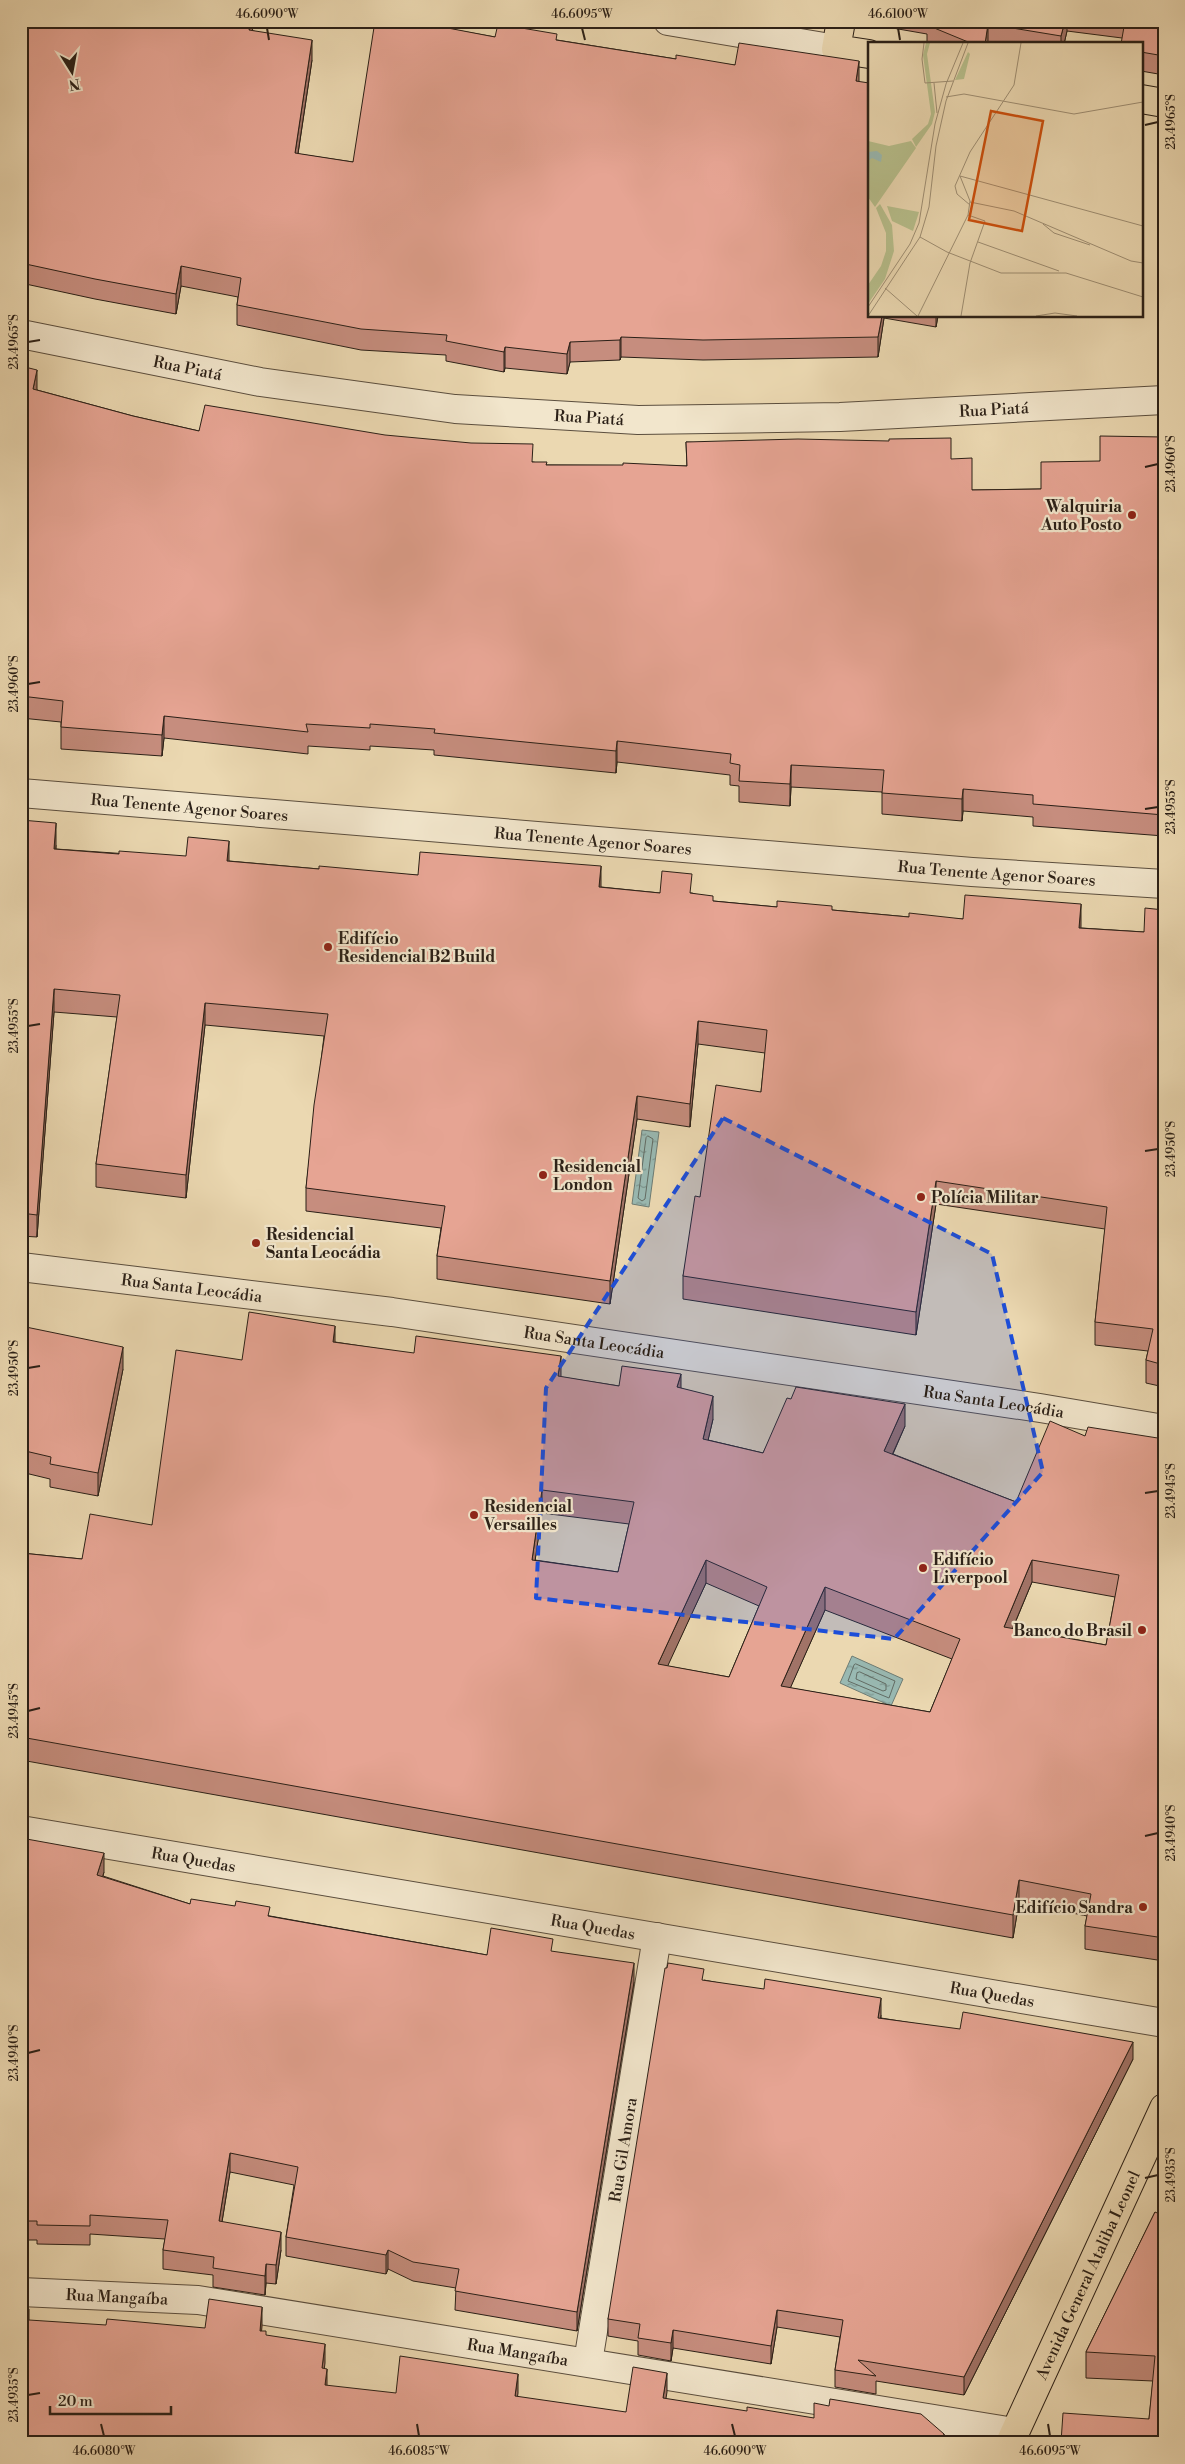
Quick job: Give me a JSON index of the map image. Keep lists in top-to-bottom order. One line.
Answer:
{"streets":{"main road":["Avenida General Ataliba Leonel"],"street":["Rua Piatá","Rua Tenente Agenor Soares","Rua Santa Leocádia","Rua Quedas","Rua Gil Amora","Rua Mangaíba"]},"crossings":[["Rua Quedas","Rua Gil Amora"],["Rua Gil Amora","Rua Mangaíba"],["Avenida General Ataliba Leonel","Rua Mangaíba"]],"places":["Walquiria Auto Posto","Edifício Residencial B2 Build","Residencial London","Polícia Militar","Residencial Santa Leocádia","Residencial Versailles","Edifício Liverpool","Banco do Brasil","Edifício Sandra"],"scale_bar":"20 m","north":"bottom","coordinates":["46.6090°W","46.6095°W","46.6100°W","23.4965°S","23.4960°S","23.4955°S","23.4950°S","23.4945°S","23.4940°S","23.4935°S","46.6080°W","46.6085°W"]}
